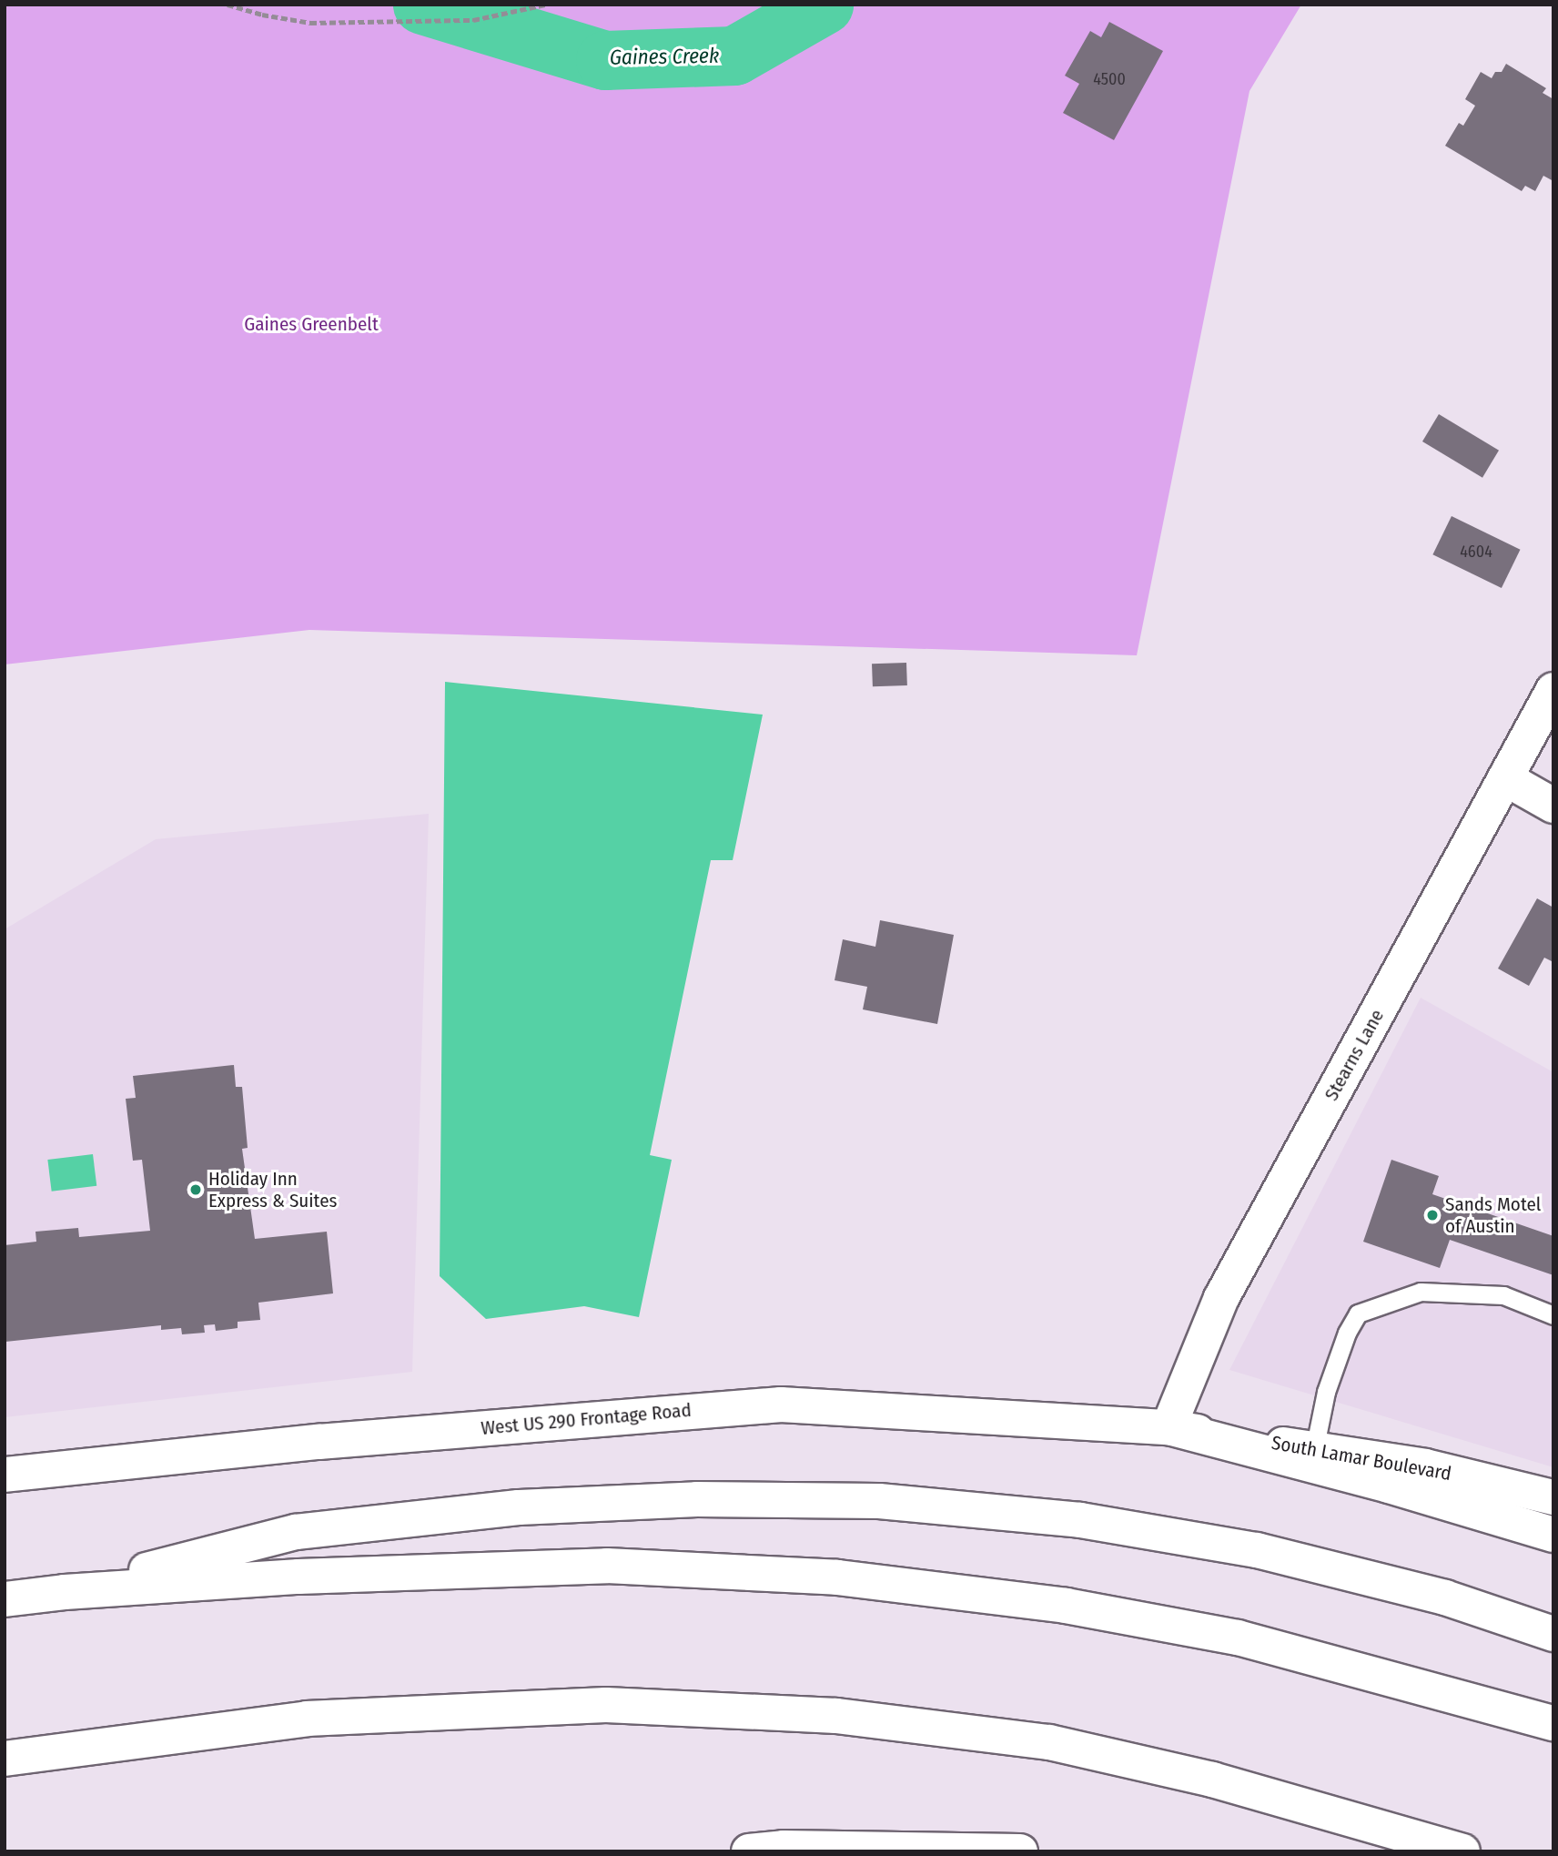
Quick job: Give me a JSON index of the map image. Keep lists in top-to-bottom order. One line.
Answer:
{"streets":{"main road":["Stearns Lane","West US 290 Frontage Road","South Lamar Boulevard"]},"crossings":[["Stearns Lane","West US 290 Frontage Road"],["Stearns Lane","South Lamar Boulevard"],["West US 290 Frontage Road","South Lamar Boulevard"]],"water":["Gaines Creek"],"parks":["Gaines Greenbelt"],"places":["Holiday Inn Express & Suites","Sands Motel of Austin"],"house_numbers":["4500","4604"]}
